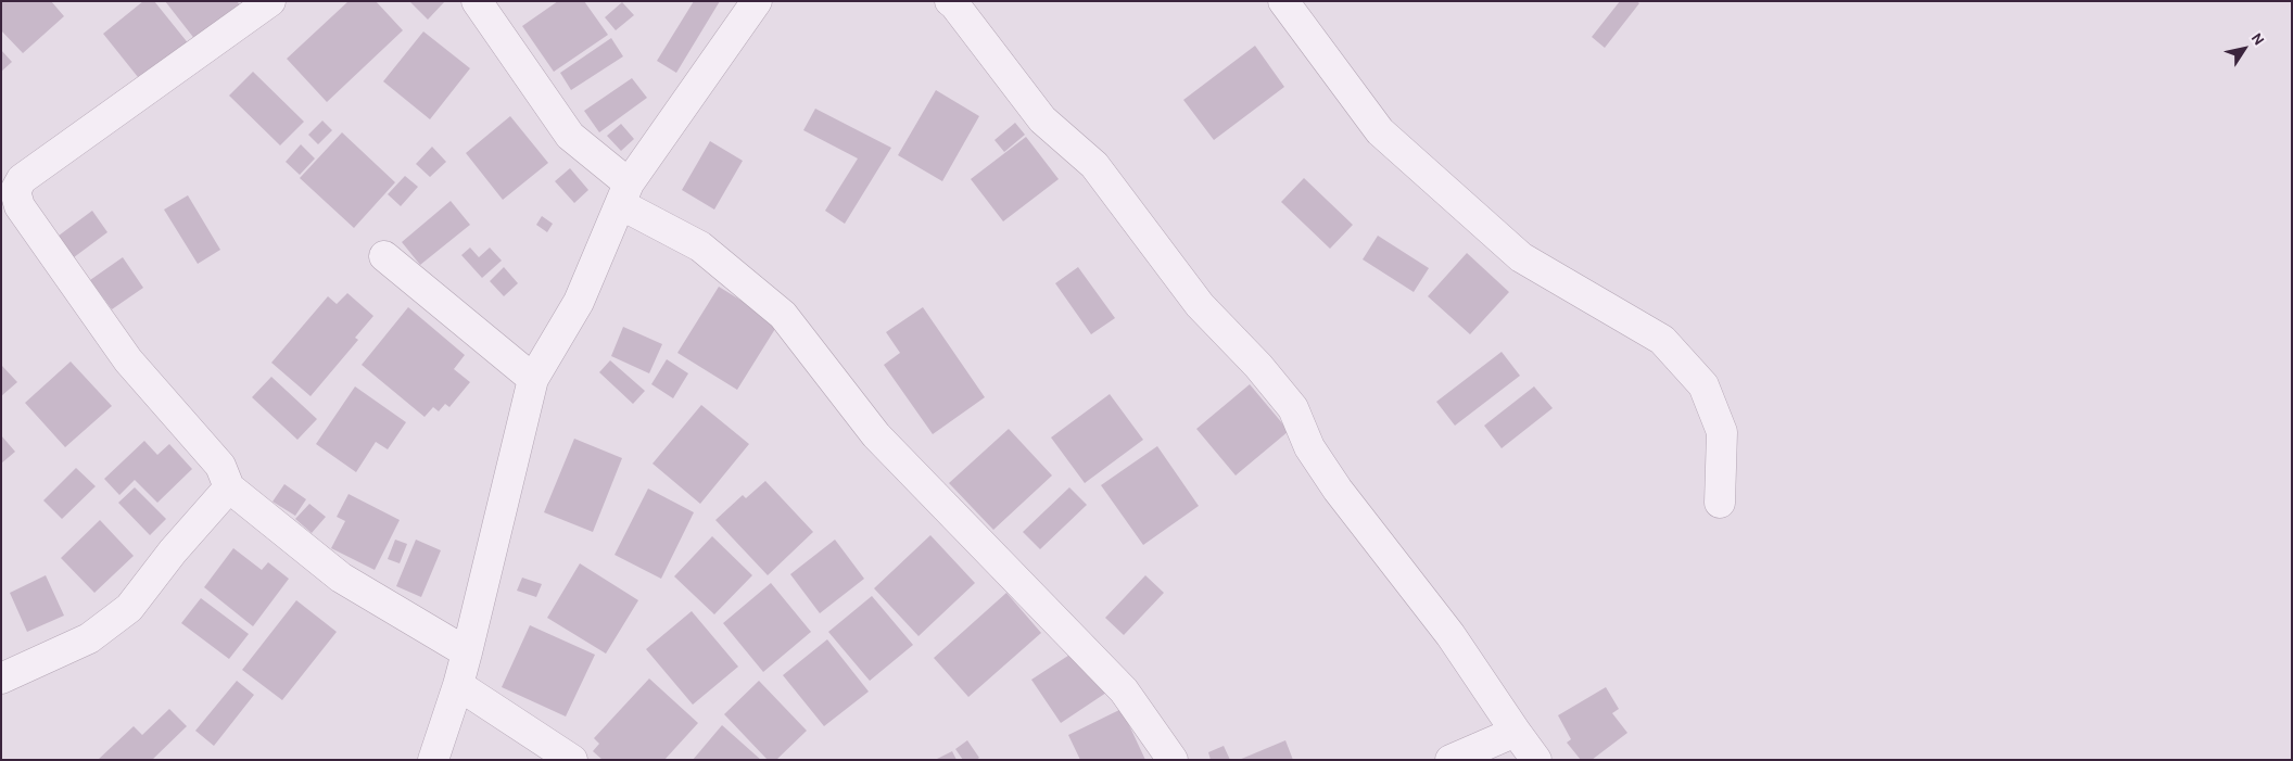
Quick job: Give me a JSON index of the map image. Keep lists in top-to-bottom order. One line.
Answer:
{"north":"top right"}
